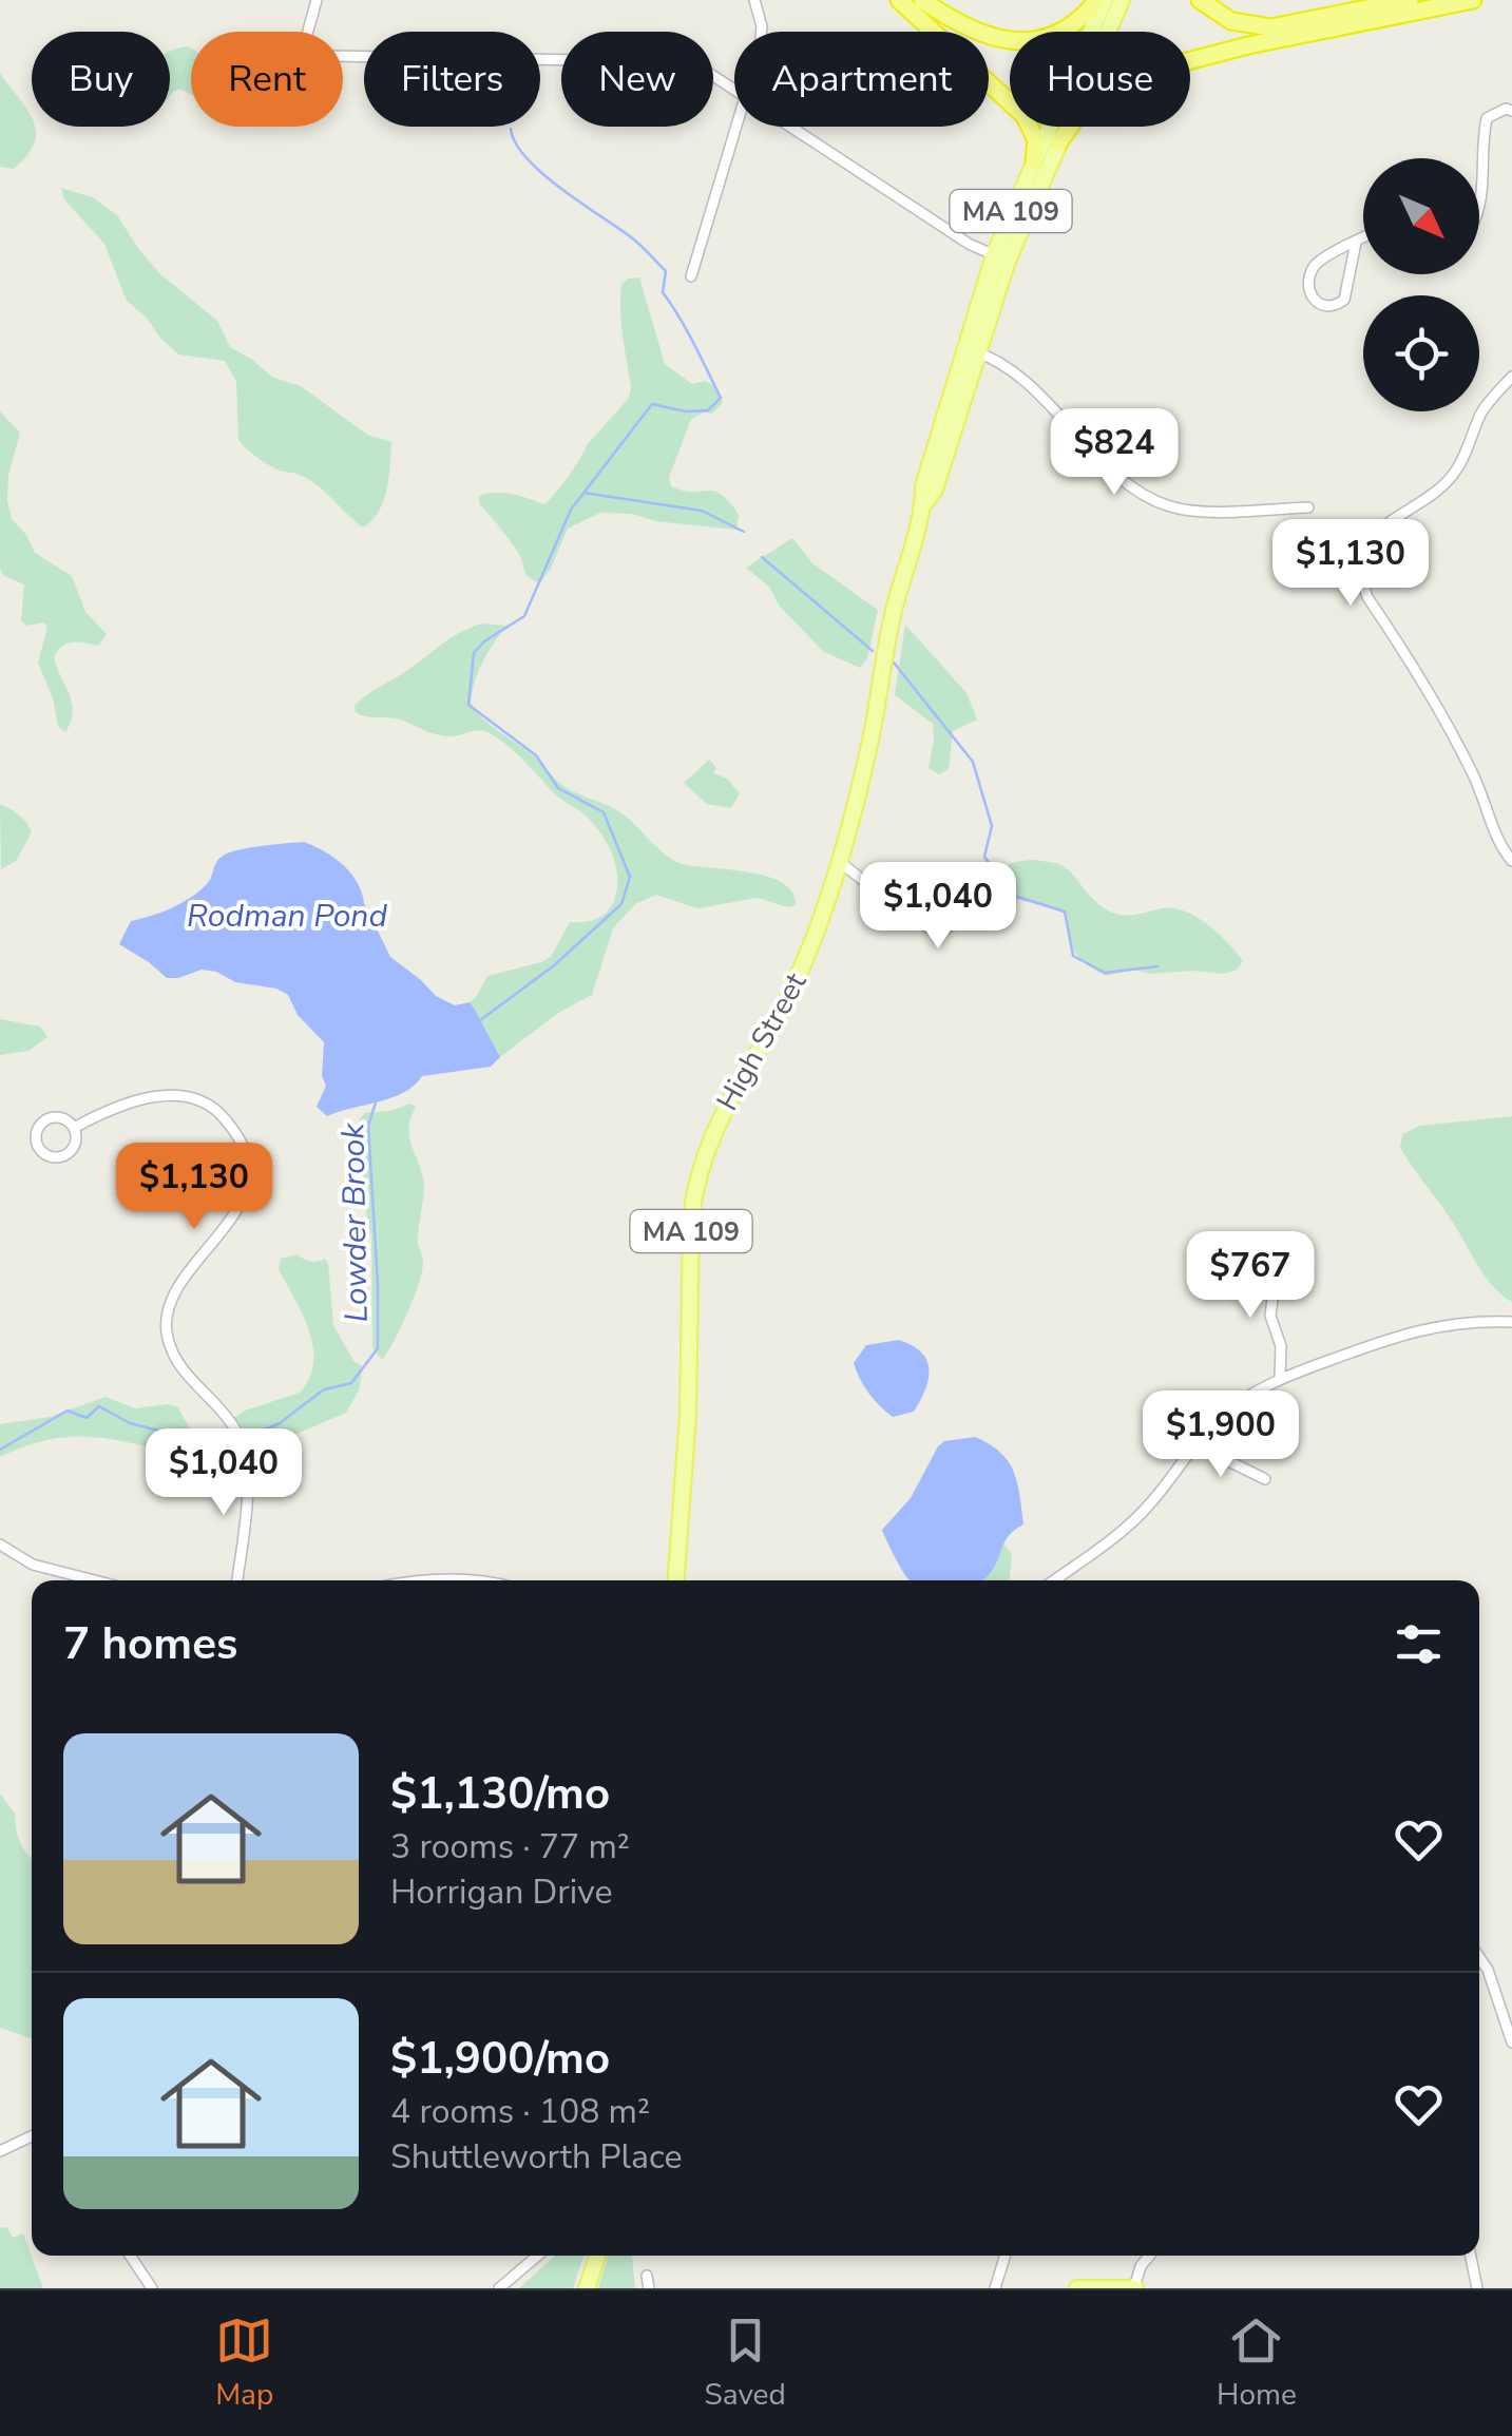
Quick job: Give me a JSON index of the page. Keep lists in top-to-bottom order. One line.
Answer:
{"streets":{"main road":["MA 109","High Street"]},"water":["Rodman Pond","Lowder Brook"],"north":"bottom right","page":{"chip":["Buy","Rent","Filters","New","Apartment","House"],"price":["$824","$1,130","$1,040","$1,130","$767","$1,900","$1,040"],"heading":"7 homes","list":[{"name":"$1,130/mo","note":"3 rooms · 77 m² · Horrigan Drive"},{"name":"$1,900/mo","note":"4 rooms · 108 m² · Shuttleworth Place"}],"tabs":["Map","Saved","Home"]}}
